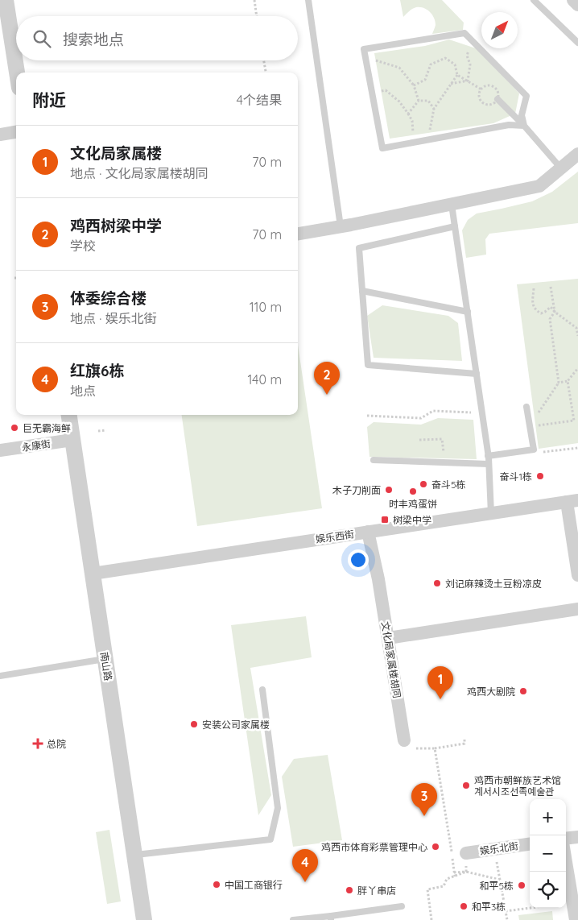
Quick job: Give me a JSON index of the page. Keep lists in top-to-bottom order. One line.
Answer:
{"streets":{"street":["永康街","娱乐西街","文化局家属楼胡同","南山路","娱乐北街"]},"crossings":[["永康街","南山路"],["娱乐西街","文化局家属楼胡同"],["娱乐西街","南山路"]],"places":{"other":["巨无霸海鲜","奋斗1栋","奋斗5栋","木子刀削面","时丰鸡蛋饼","刘记麻辣烫土豆粉凉皮","鸡西大剧院","安装公司家属楼","鸡西市朝鲜族艺术馆 계서시조선족예술관","鸡西市体育彩票管理中心","中国工商银行","和平5栋","胖丫串店","和平3栋"],"transit":["树梁中学"],"health":["总院"]},"north":"top right","page":{"search":"搜索地点","heading":["附近","4个结果"],"list":[{"mark":"1","name":"文化局家属楼","note":"地点 · 文化局家属楼胡同","value":"70 m"},{"mark":"2","name":"鸡西树梁中学","note":"学校","value":"70 m"},{"mark":"3","name":"体委综合楼","note":"地点 · 娱乐北街","value":"110 m"},{"mark":"4","name":"红旗6栋","note":"地点","value":"140 m"}],"pins":["2","1","3","4"],"map_buttons":["+","−"]}}
